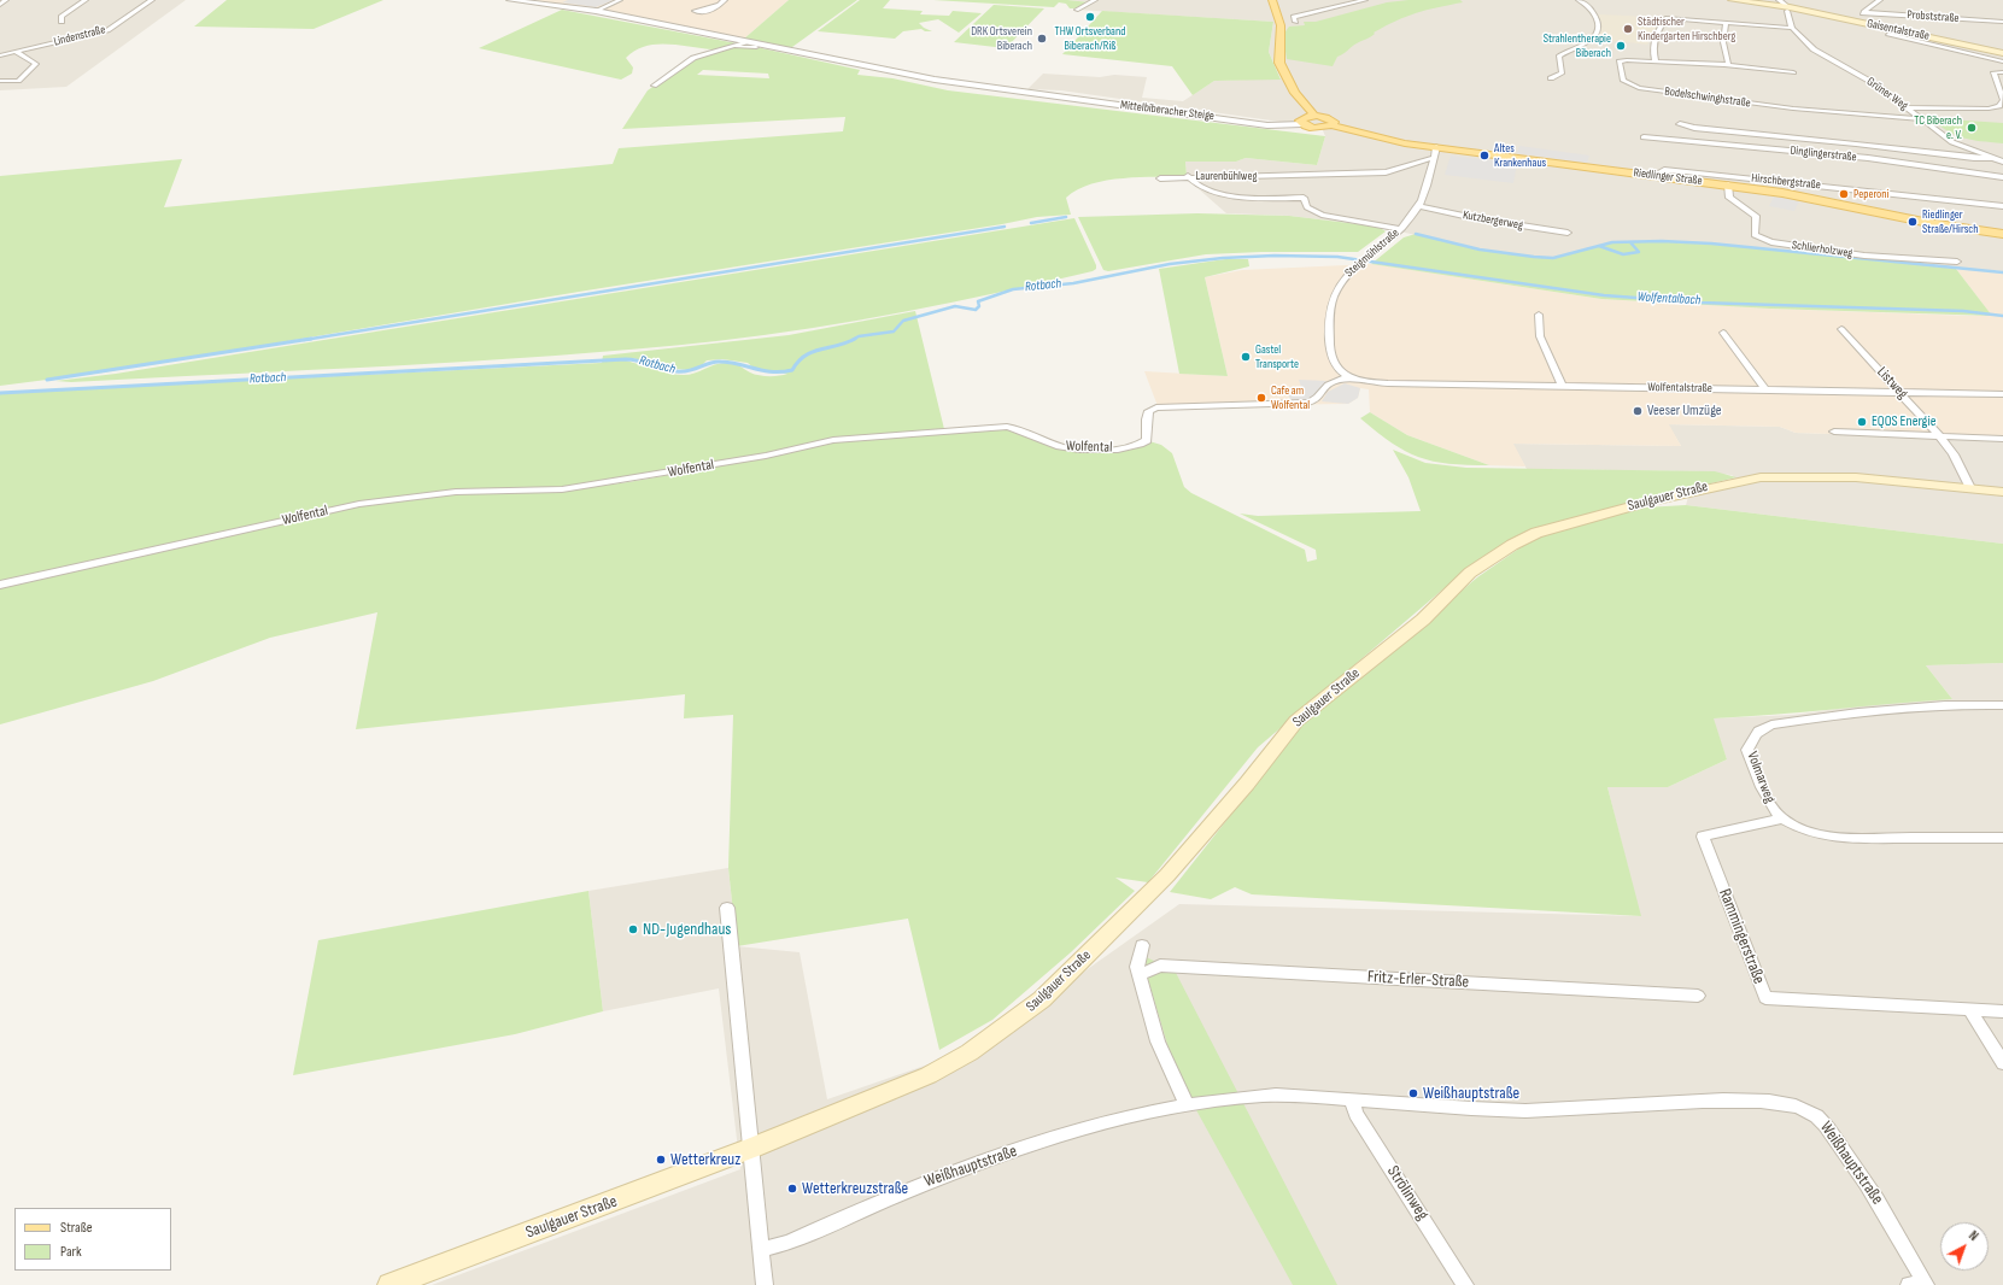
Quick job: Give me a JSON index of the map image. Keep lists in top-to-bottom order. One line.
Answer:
{"streets":{"main road":["Gaisentalstraße","Riedlinger Straße","Saulgauer Straße"],"street":["Probststraße","Lindenstraße","Grüner Weg","Bodelschwinghstraße","Mittelbiberacher Steige","Dinglingerstraße","Laurenbühlweg","Hirschbergstraße","Kutzbergerweg","Schlierholzweg","Steigmühlstraße","Listweg","Wolfentalstraße","Wolfental","Volmarweg","Rammingerstraße","Fritz-Erler-Straße","Weißhauptstraße","Strölinweg"]},"crossings":[["Gaisentalstraße","Grüner Weg"],["Grüner Weg","Bodelschwinghstraße"],["Mittelbiberacher Steige","Riedlinger Straße"],["Laurenbühlweg","Steigmühlstraße"],["Riedlinger Straße","Hirschbergstraße"],["Riedlinger Straße","Schlierholzweg"],["Riedlinger Straße","Steigmühlstraße"],["Kutzbergerweg","Steigmühlstraße"],["Steigmühlstraße","Wolfentalstraße"],["Steigmühlstraße","Wolfental"],["Listweg","Wolfentalstraße"],["Listweg","Saulgauer Straße"],["Wolfentalstraße","Wolfental"],["Volmarweg","Rammingerstraße"],["Weißhauptstraße","Strölinweg"]],"water":["Rotbach","Wolfentalbach"],"places":["THW Ortsverband Biberach/Riß","Städtischer Kindergarten Hirschberg","DRK Ortsverein Biberach","Strahlentherapie Biberach","TC Biberach e. V.","Altes Krankenhaus","Peperoni","Riedlinger Straße/Hirsch","Gastel Transporte","Cafe am Wolfental","Veeser Umzüge","EQOS Energie","ND-Jugendhaus","Weißhauptstraße","Wetterkreuz","Wetterkreuzstraße"],"legend":["Straße","Park"],"north":"top right"}
